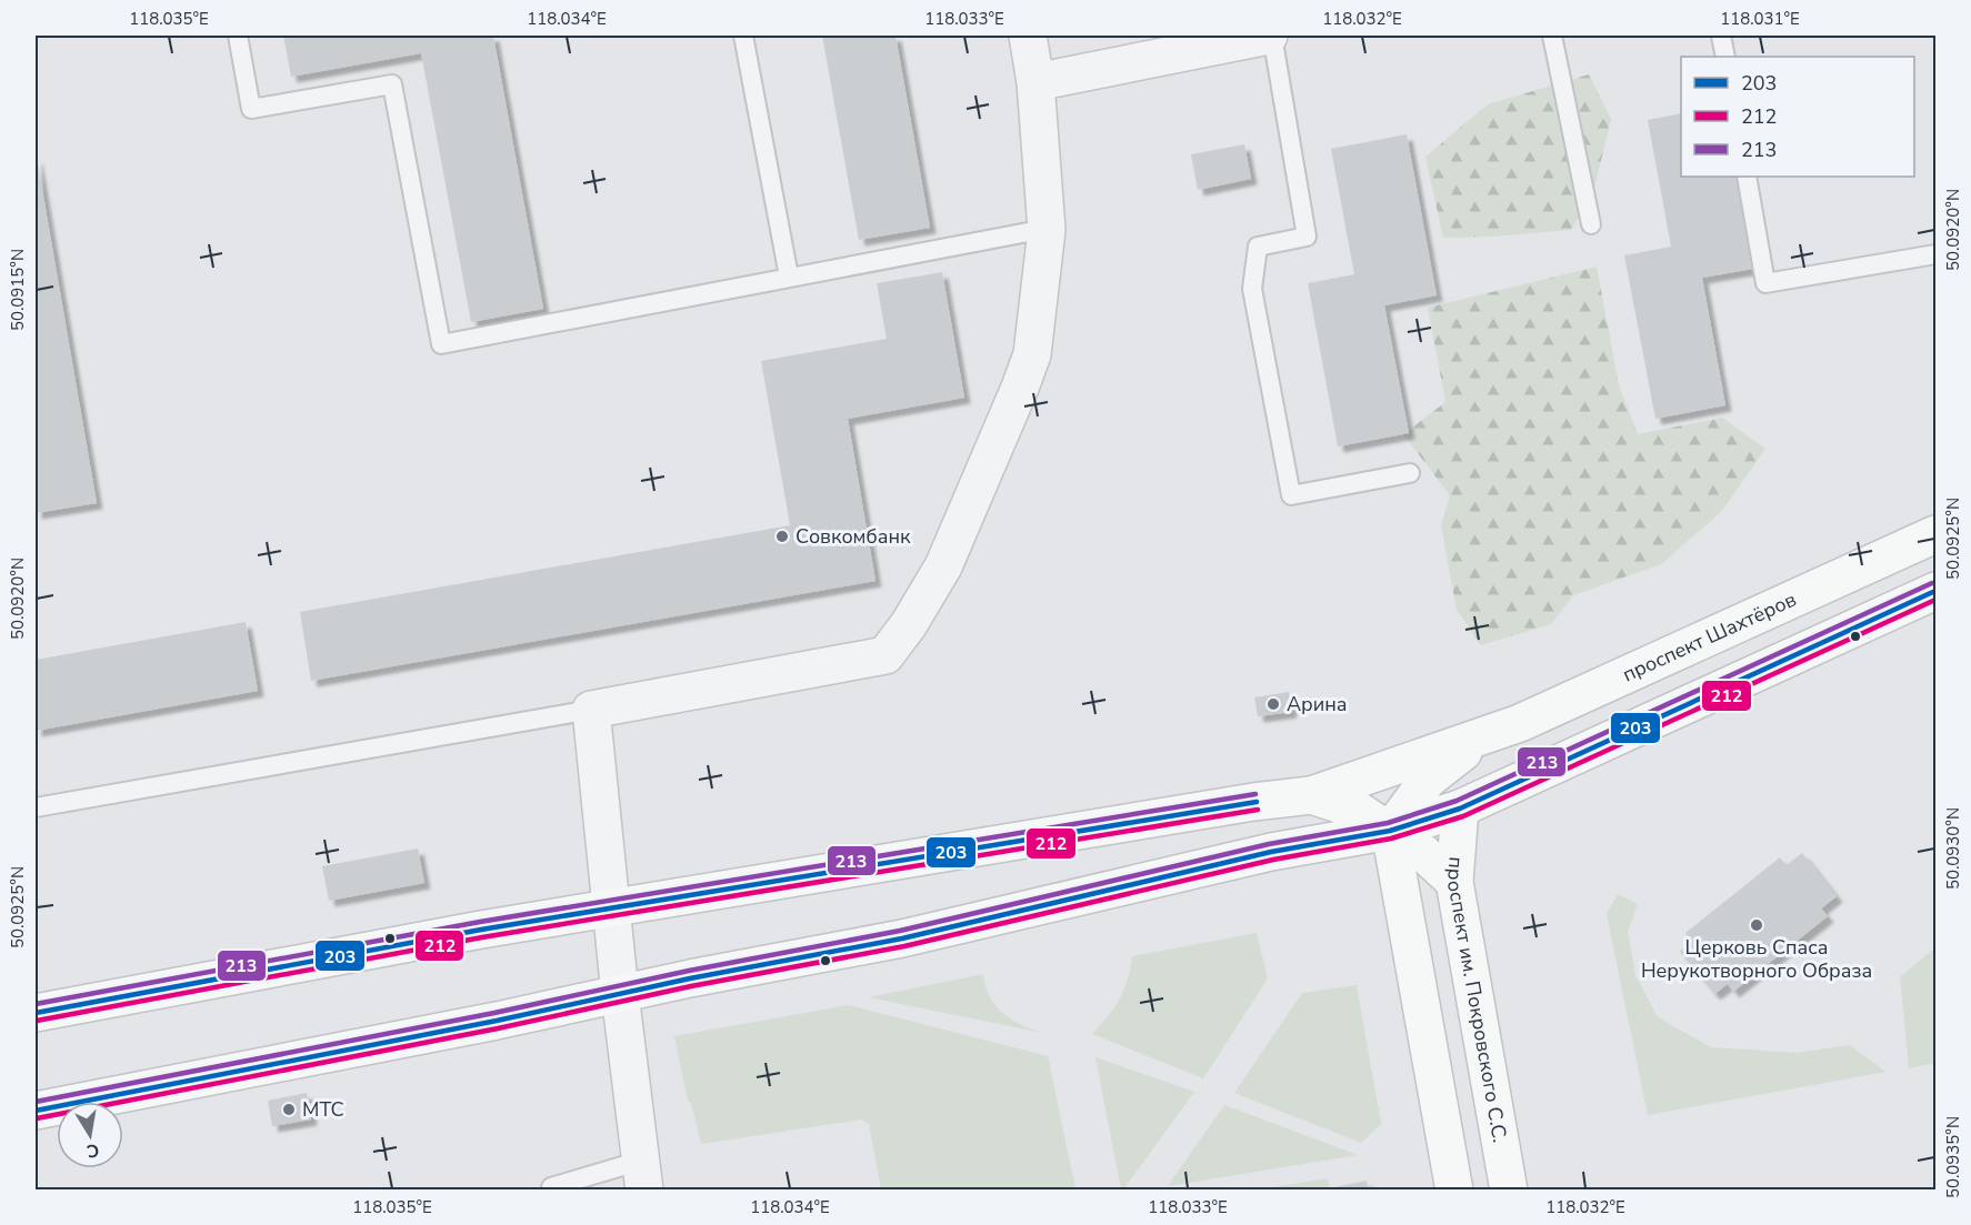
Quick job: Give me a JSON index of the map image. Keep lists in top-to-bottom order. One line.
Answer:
{"streets":{"main road":["проспект Шахтёров","проспект им. Покровского С.С."]},"crossings":[["проспект Шахтёров","проспект им. Покровского С.С."]],"places":["Совкомбанк","Арина","Церковь Спаса Нерукотворного Образа","МТС"],"lines":["transit line 213","transit line 203","transit line 212"],"legend":["203","212","213"],"north":"bottom","coordinates":["118.035°E","118.034°E","118.033°E","118.032°E","118.031°E","50.0920°N","50.0915°N","50.0925°N","50.0930°N","50.0935°N"]}
